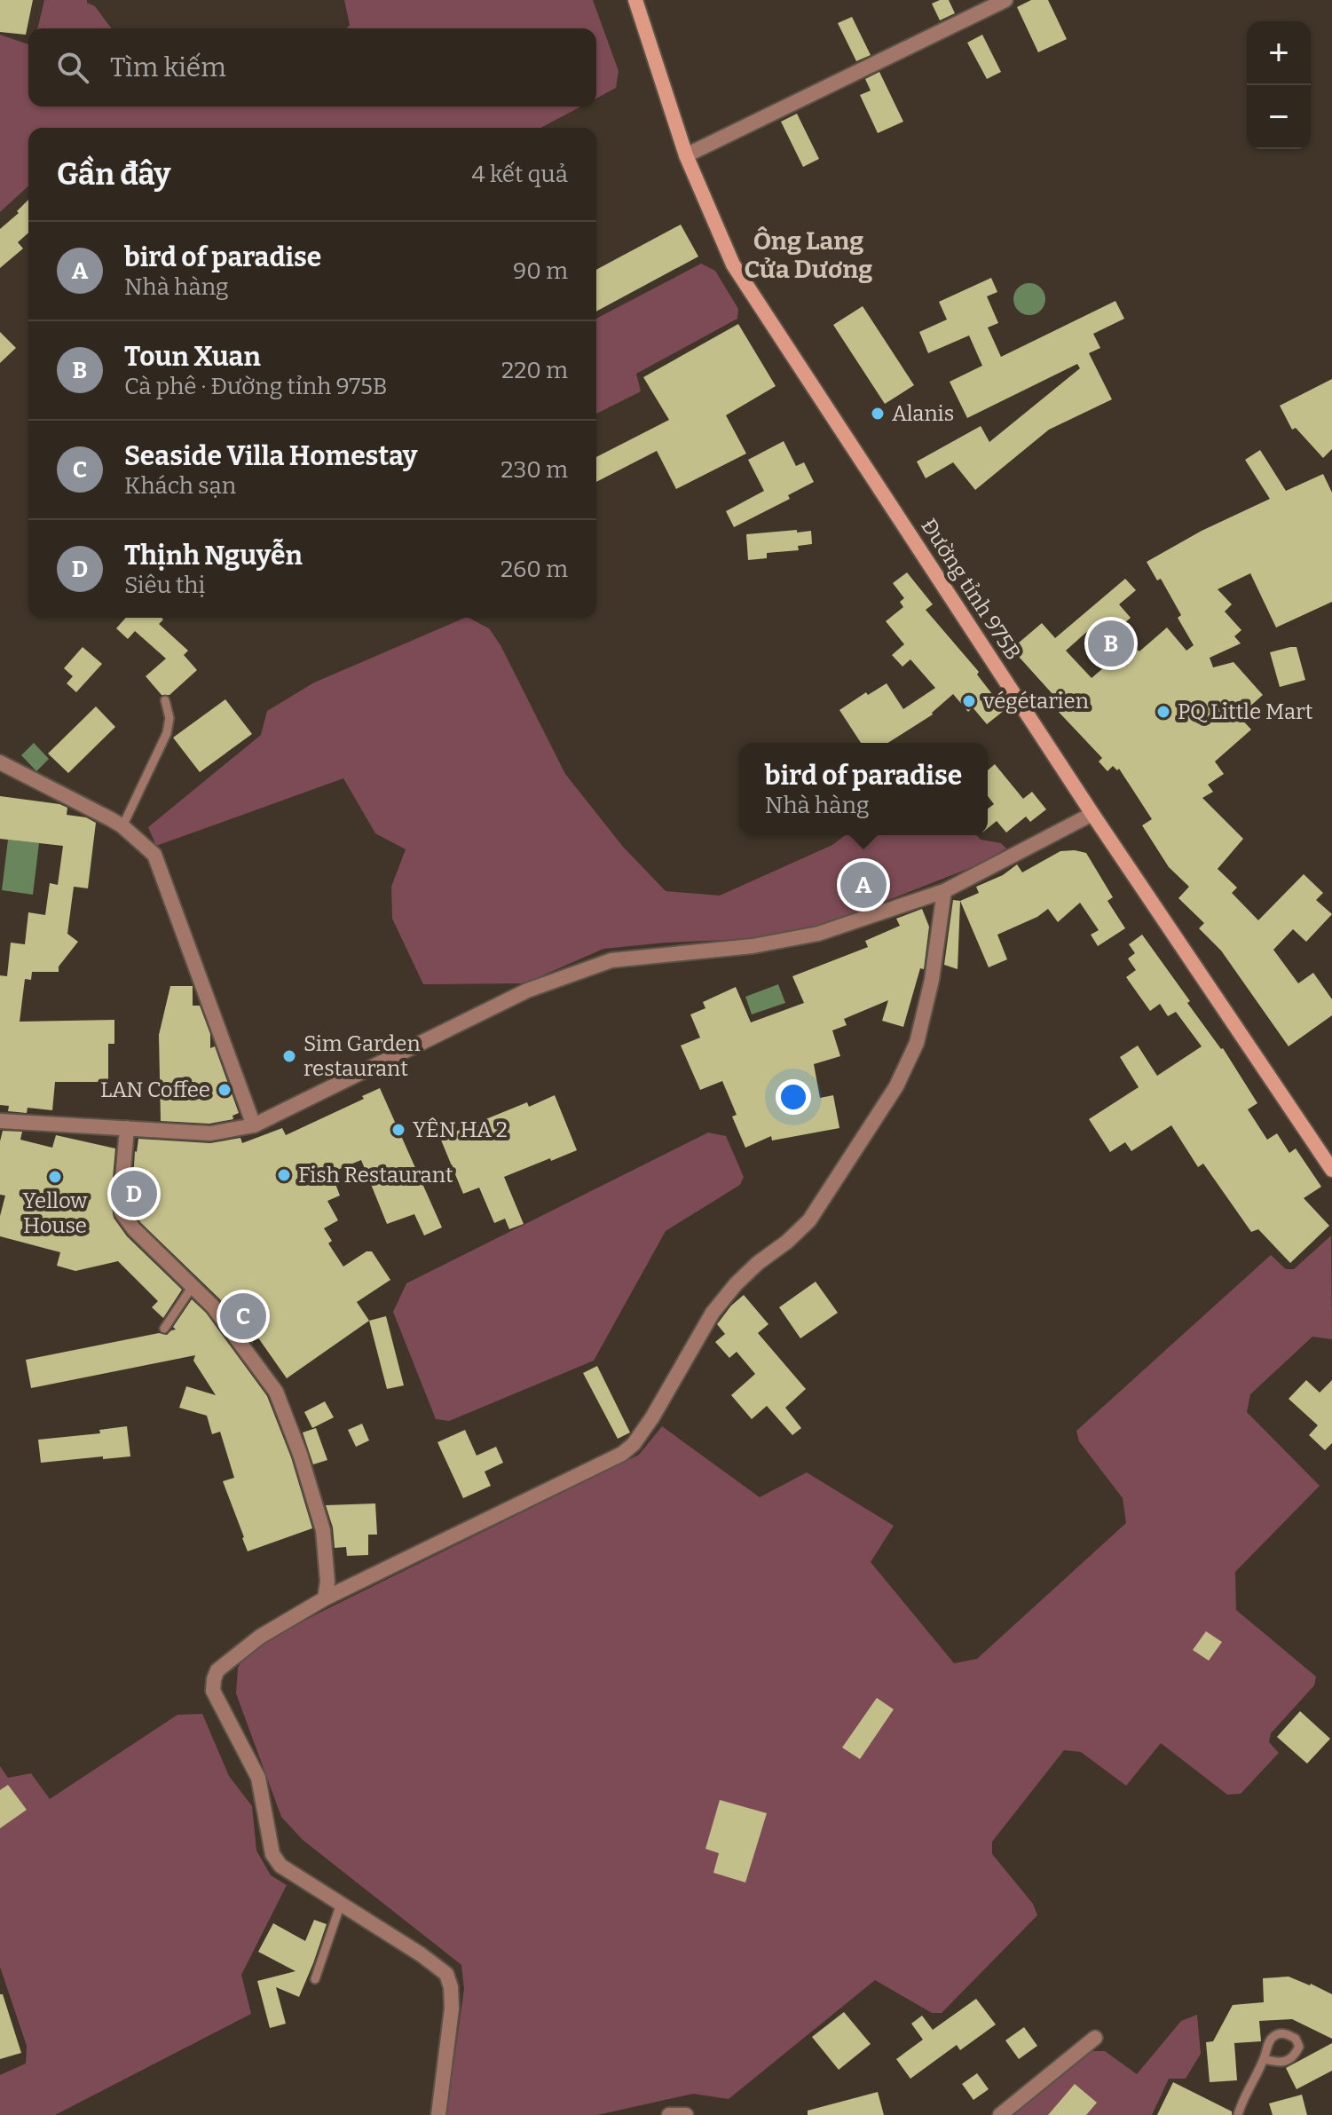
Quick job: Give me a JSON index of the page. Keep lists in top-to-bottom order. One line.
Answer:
{"streets":{"main road":["Đường tỉnh 975B"]},"districts":["Ông Lang Cửa Dương"],"places":["Alanis","végétarien","PQ Little Mart","Sim Garden restaurant","LAN Coffee","YÊN HA 2","Fish Restaurant","Yellow House"],"page":{"map_buttons":["+","−"],"search":"Tìm kiếm","heading":["Gần đây","4 kết quả"],"list":[{"mark":"A","name":"bird of paradise","note":"Nhà hàng","value":"90 m"},{"mark":"B","name":"Toun Xuan","note":"Cà phê · Đường tỉnh 975B","value":"220 m"},{"mark":"C","name":"Seaside Villa Homestay","note":"Khách sạn","value":"230 m"},{"mark":"D","name":"Thịnh Nguyễn","note":"Siêu thị","value":"260 m"}],"pins":["B","A","D","C"],"popup":["bird of paradise","Nhà hàng"]}}
